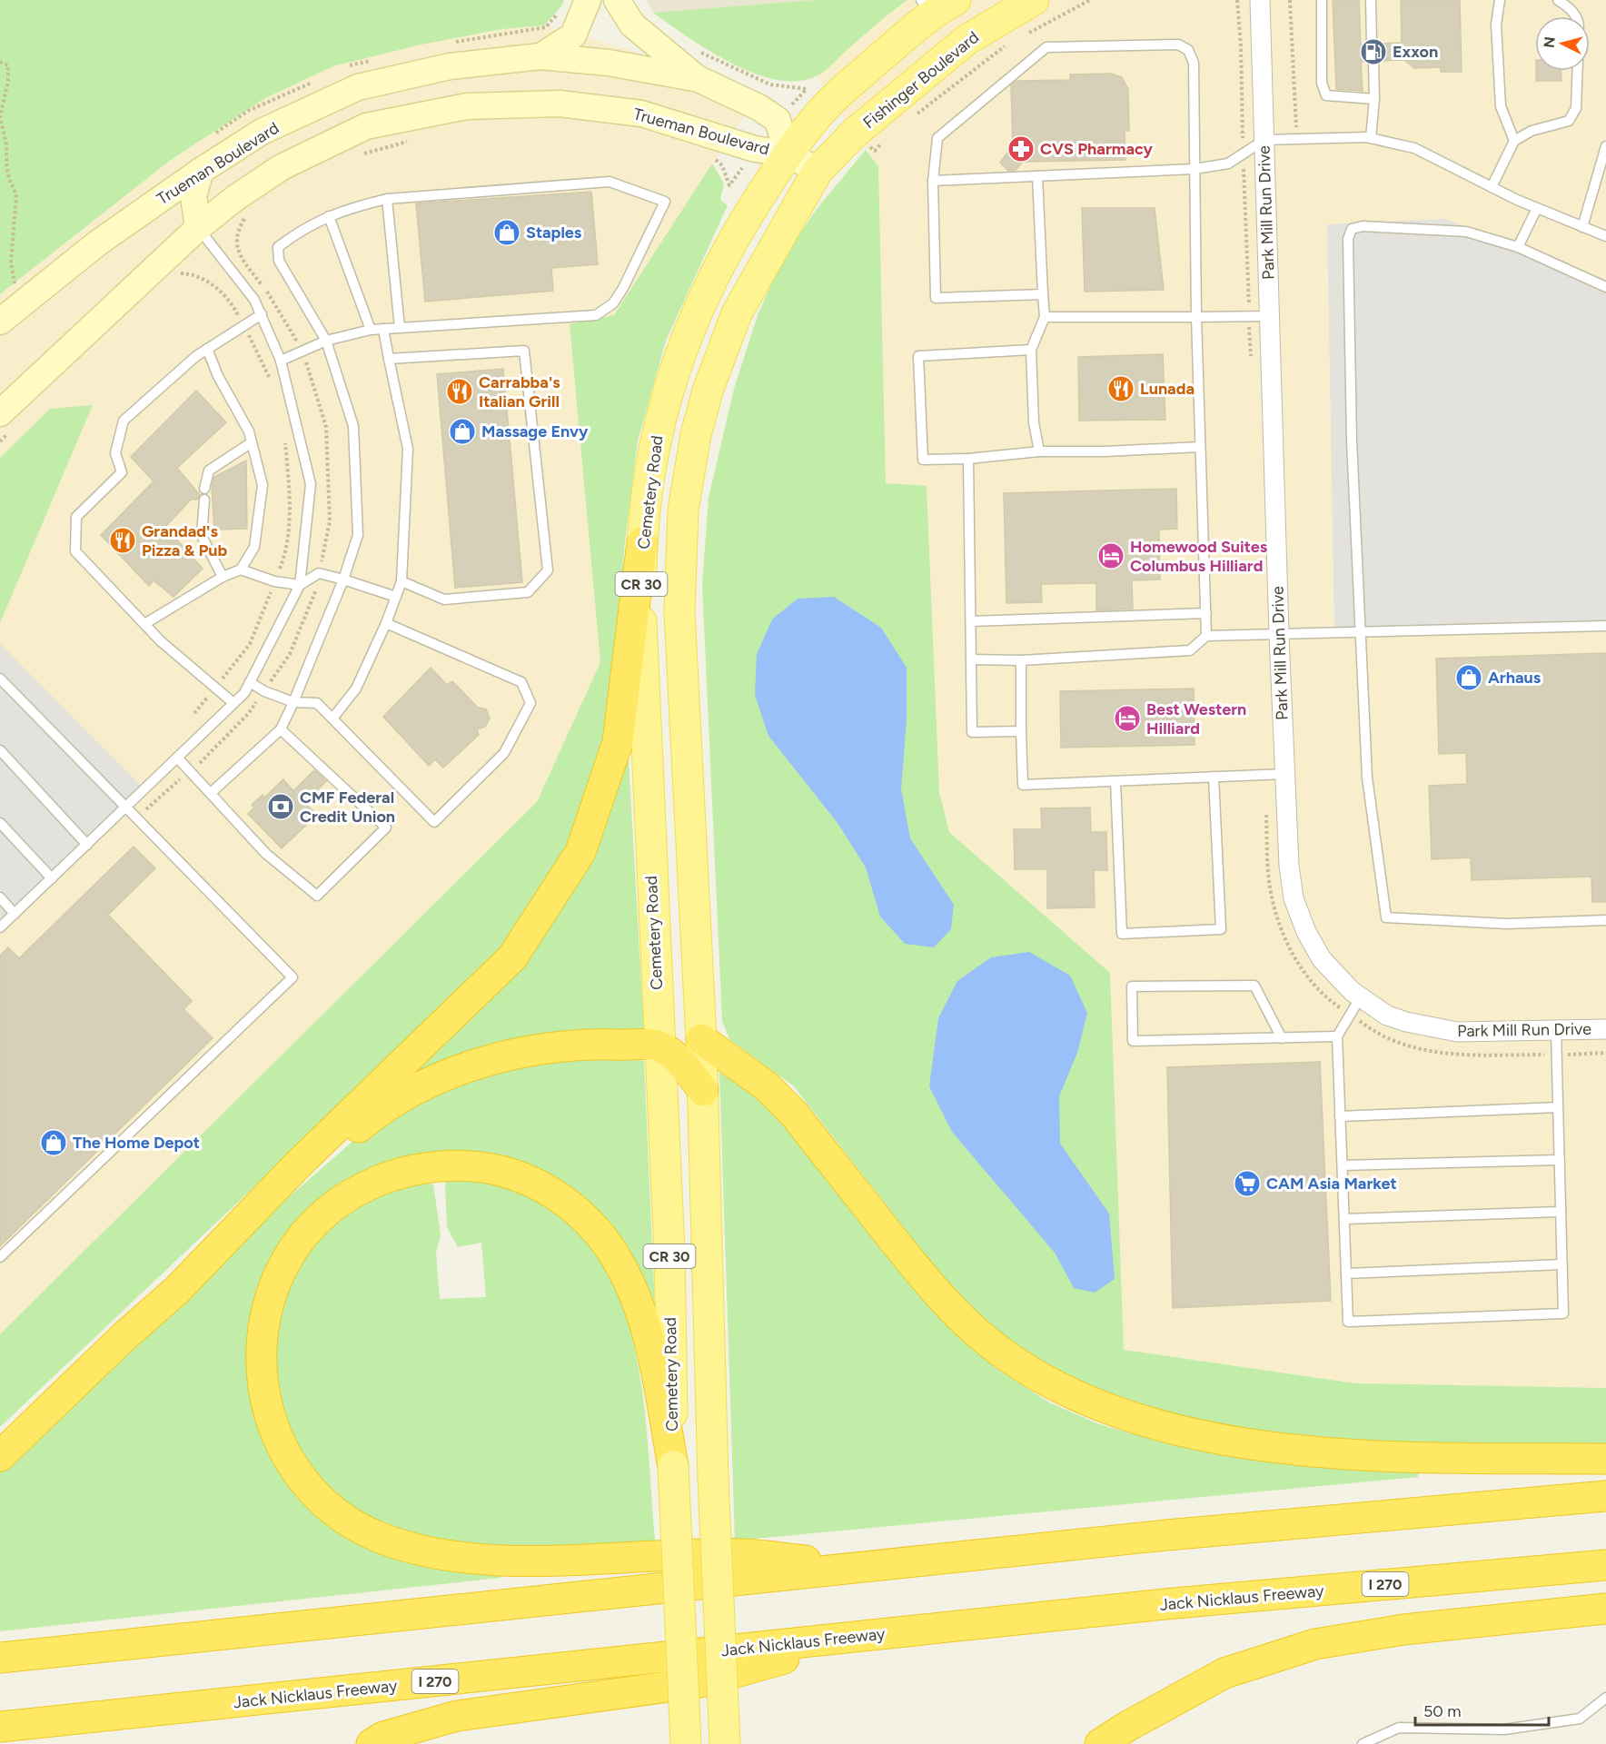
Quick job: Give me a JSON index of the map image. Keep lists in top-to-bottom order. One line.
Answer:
{"streets":{"highway":["I 270","Jack Nicklaus Freeway"],"main road":["Fishinger Boulevard","Trueman Boulevard","Cemetery Road","CR 30"],"street":["Park Mill Run Drive"]},"crossings":[["Fishinger Boulevard","Trueman Boulevard"],["Fishinger Boulevard","CR 30"],["Trueman Boulevard","Cemetery Road"],["Trueman Boulevard","CR 30"]],"places":{"fuel station":["Exxon"],"pharmacy":["CVS Pharmacy"],"shop":["Staples","Massage Envy","Arhaus","The Home Depot"],"restaurant":["Lunada","Carrabba's Italian Grill","Grandad's Pizza & Pub"],"hotel":["Homewood Suites Columbus Hilliard","Best Western Hilliard"],"bank":["CMF Federal Credit Union"],"supermarket":["CAM Asia Market"]},"scale_bar":"50 m","north":"left"}
